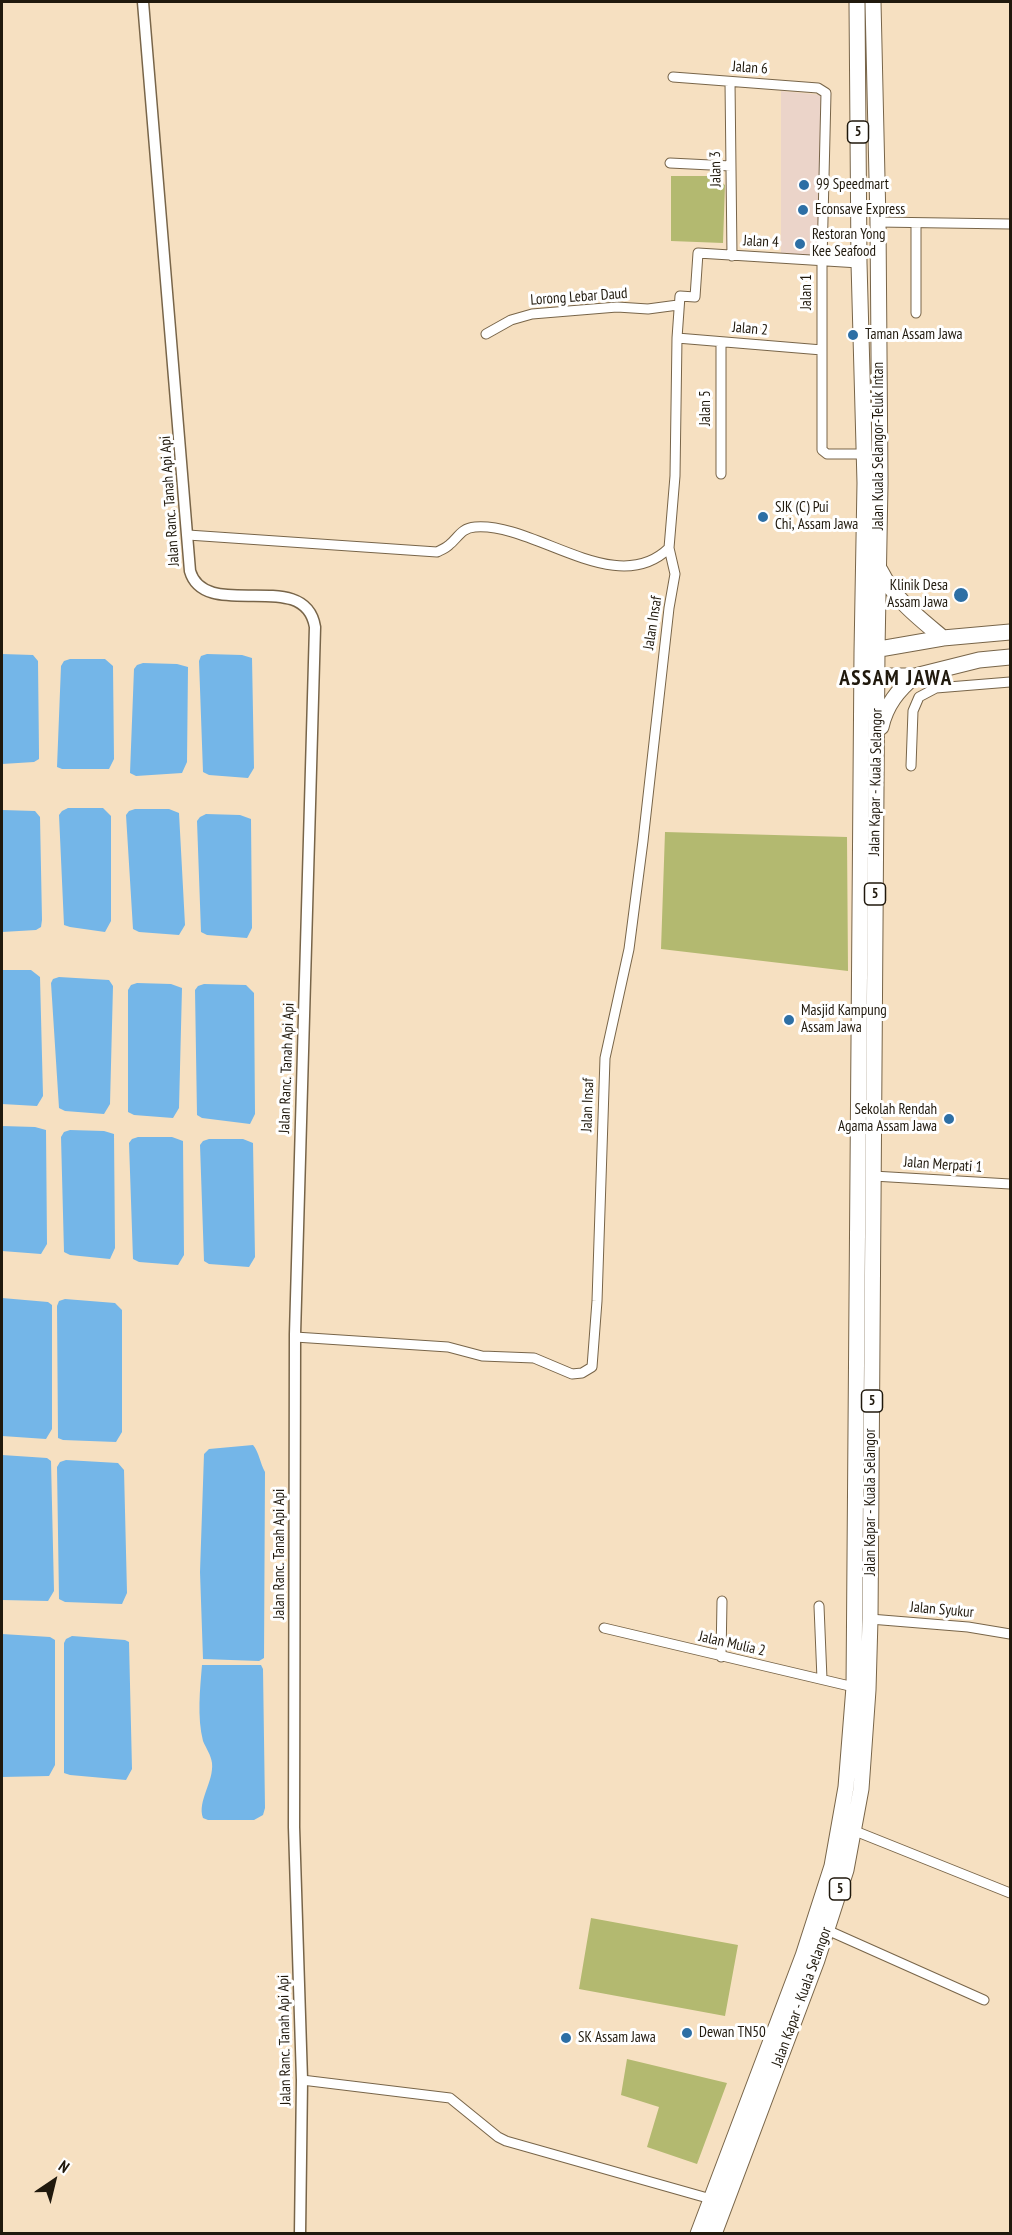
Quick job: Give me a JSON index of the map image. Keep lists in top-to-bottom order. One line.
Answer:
{"streets":{"highway":["5","Jalan Kuala Selangor-Teluk Intan","Jalan Kapar - Kuala Selangor"],"street":["Jalan 6","Jalan 3","Jalan 4","Jalan 1","Lorong Lebar Daud","Jalan 2","Jalan 5","Jalan Ranc. Tanah Api Api","Jalan Insaf","Jalan Merpati 1","Jalan Syukur","Jalan Mulia 2"]},"crossings":[["Jalan 6","Jalan 3"],["Jalan 6","Jalan 1"],["Jalan 3","Jalan 4"],["Jalan 4","Jalan 1"],["Jalan 4","Lorong Lebar Daud"],["Jalan 4","Jalan Kuala Selangor-Teluk Intan"],["Jalan 1","Jalan 2"],["Jalan 1","Jalan Kuala Selangor-Teluk Intan"],["Jalan 2","Jalan 5"],["Jalan Kuala Selangor-Teluk Intan","Jalan Kapar - Kuala Selangor"],["Jalan Ranc. Tanah Api Api","Jalan Insaf"],["Jalan Kapar - Kuala Selangor","Jalan Merpati 1"],["Jalan Kapar - Kuala Selangor","Jalan Syukur"],["Jalan Kapar - Kuala Selangor","Jalan Mulia 2"]],"districts":["ASSAM JAWA"],"places":["99 Speedmart","Econsave Express","Restoran Yong Kee Seafood","Taman Assam Jawa","SJK (C) Pui Chi, Assam Jawa","Klinik Desa Assam Jawa","Masjid Kampung Assam Jawa","Sekolah Rendah Agama Assam Jawa","Dewan TN50","SK Assam Jawa"],"north":"top right"}
